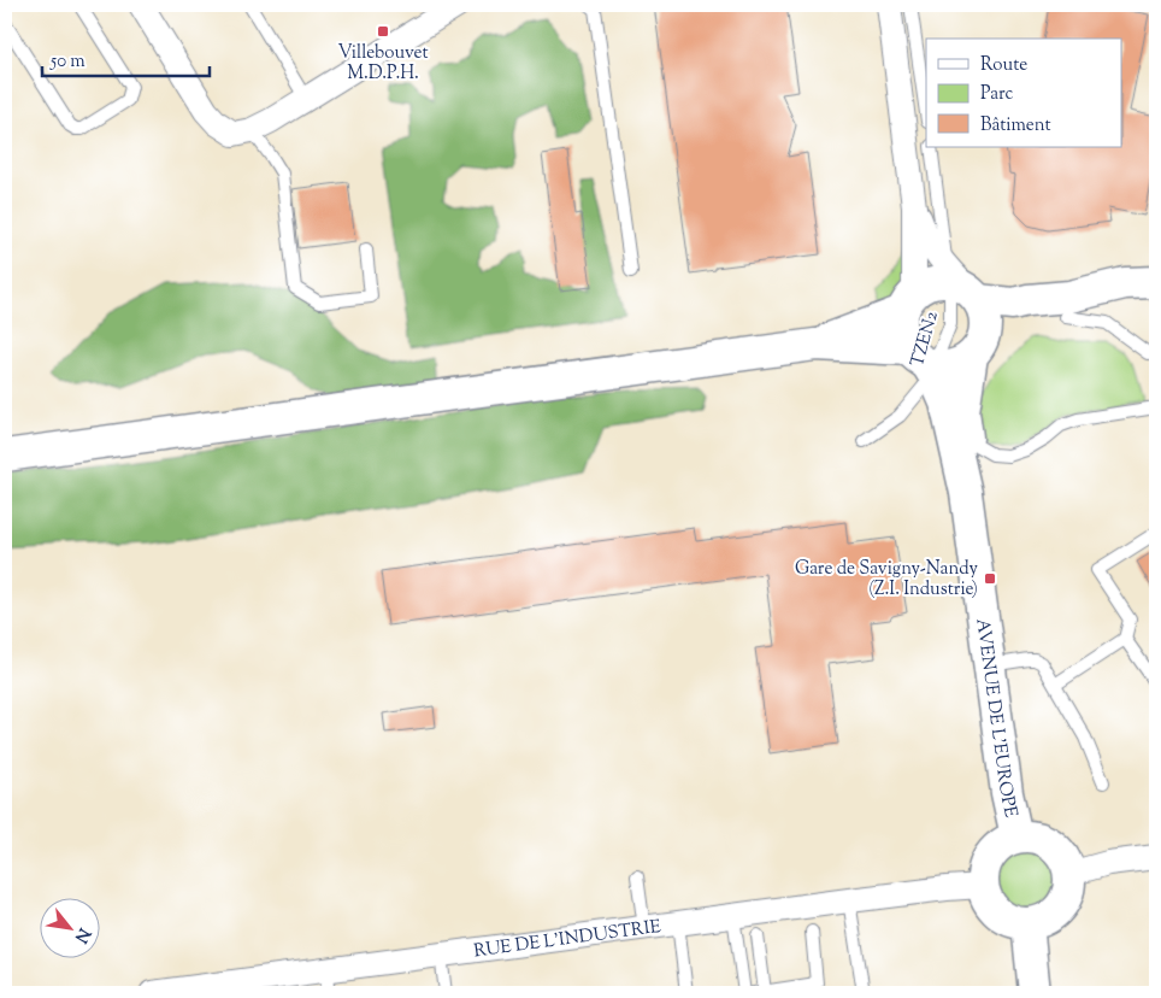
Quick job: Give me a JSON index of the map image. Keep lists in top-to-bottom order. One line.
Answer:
{"streets":{"street":["AVENUE DE L'EUROPE","RUE DE L'INDUSTRIE"],"lane":["TZEN2"]},"crossings":[["TZEN2","AVENUE DE L'EUROPE"],["AVENUE DE L'EUROPE","RUE DE L'INDUSTRIE"]],"places":{"transit":["Villebouvet M.D.P.H.","Gare de Savigny-Nandy (Z.I. Industrie)"]},"legend":["Route","Parc","Bâtiment"],"scale_bar":"50 m","north":"bottom right"}
